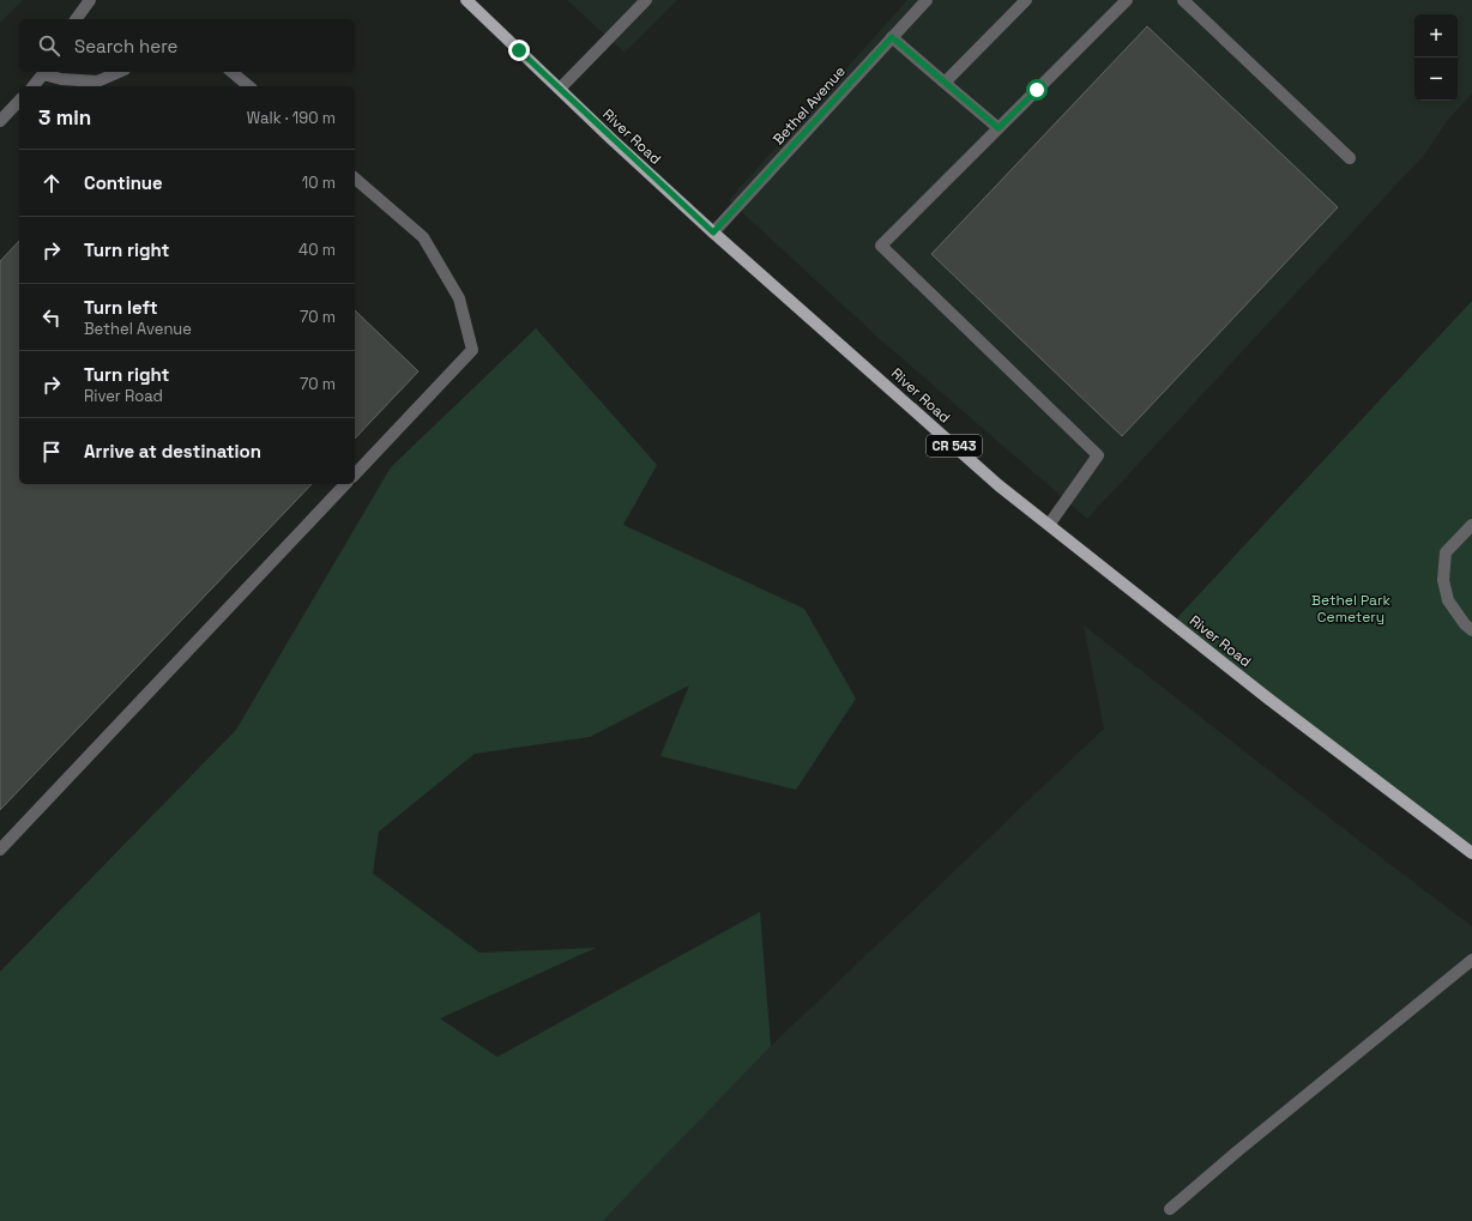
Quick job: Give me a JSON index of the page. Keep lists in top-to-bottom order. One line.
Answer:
{"streets":{"main road":["River Road","CR 543"],"street":["Bethel Avenue"]},"crossings":[["Bethel Avenue","River Road"]],"parks":["Bethel Park Cemetery"],"page":{"map_buttons":["+","−"],"search":"Search here","heading":["3 min","Walk · 190 m"],"list":[["Continue","10 m"],["Turn right","40 m"],["Turn left","Bethel Avenue","70 m"],["Turn right","River Road","70 m"],"Arrive at destination"]}}
